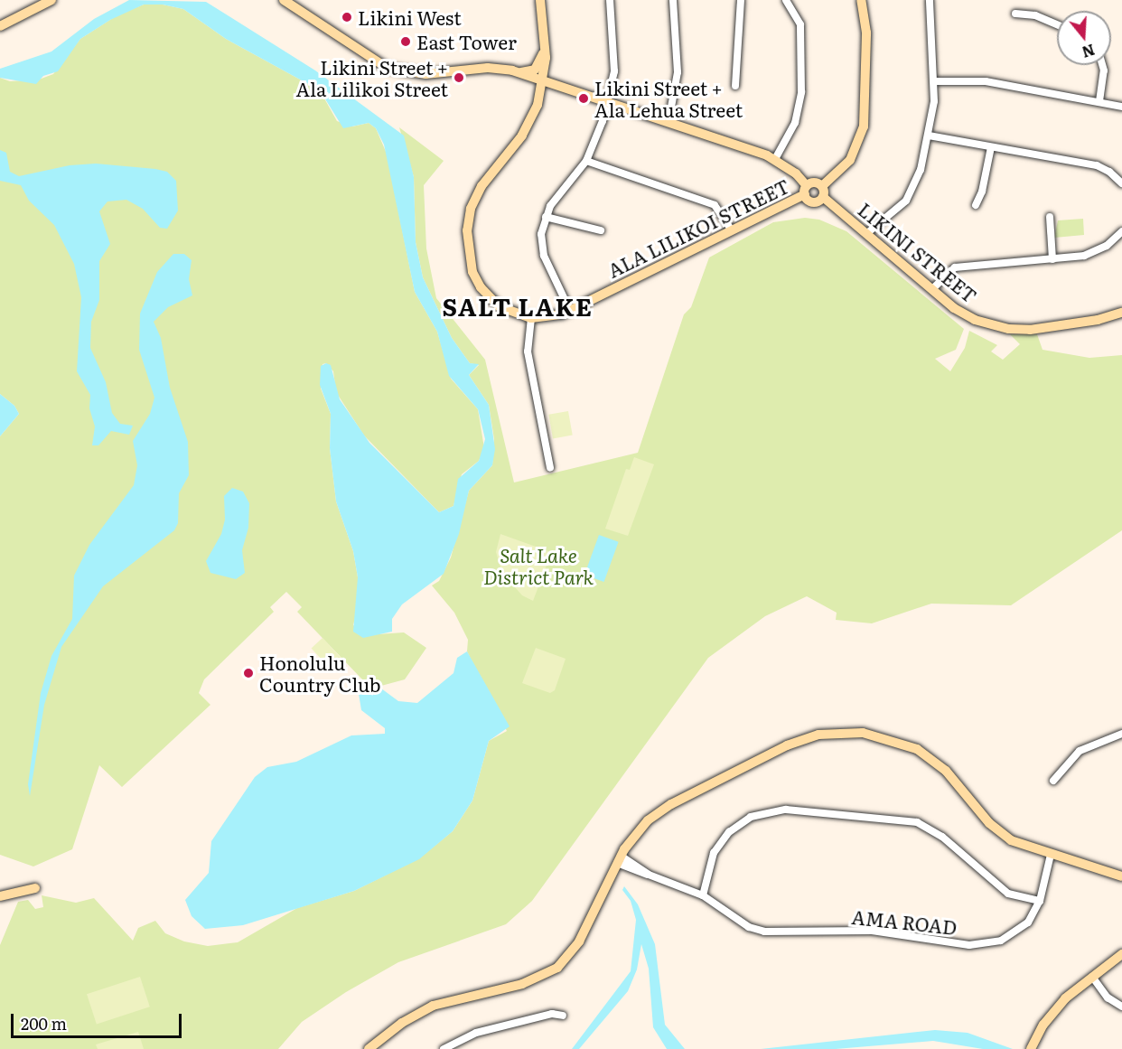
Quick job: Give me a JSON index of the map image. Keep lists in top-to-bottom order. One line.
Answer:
{"streets":{"street":["ALA LILIKOI STREET","LIKINI STREET","AMA ROAD"]},"districts":["SALT LAKE"],"parks":["Salt Lake District Park"],"places":["Likini West","East Tower","Likini Street + Ala Lilikoi Street","Likini Street + Ala Lehua Street","Honolulu Country Club"],"scale_bar":"200 m","north":"bottom"}
